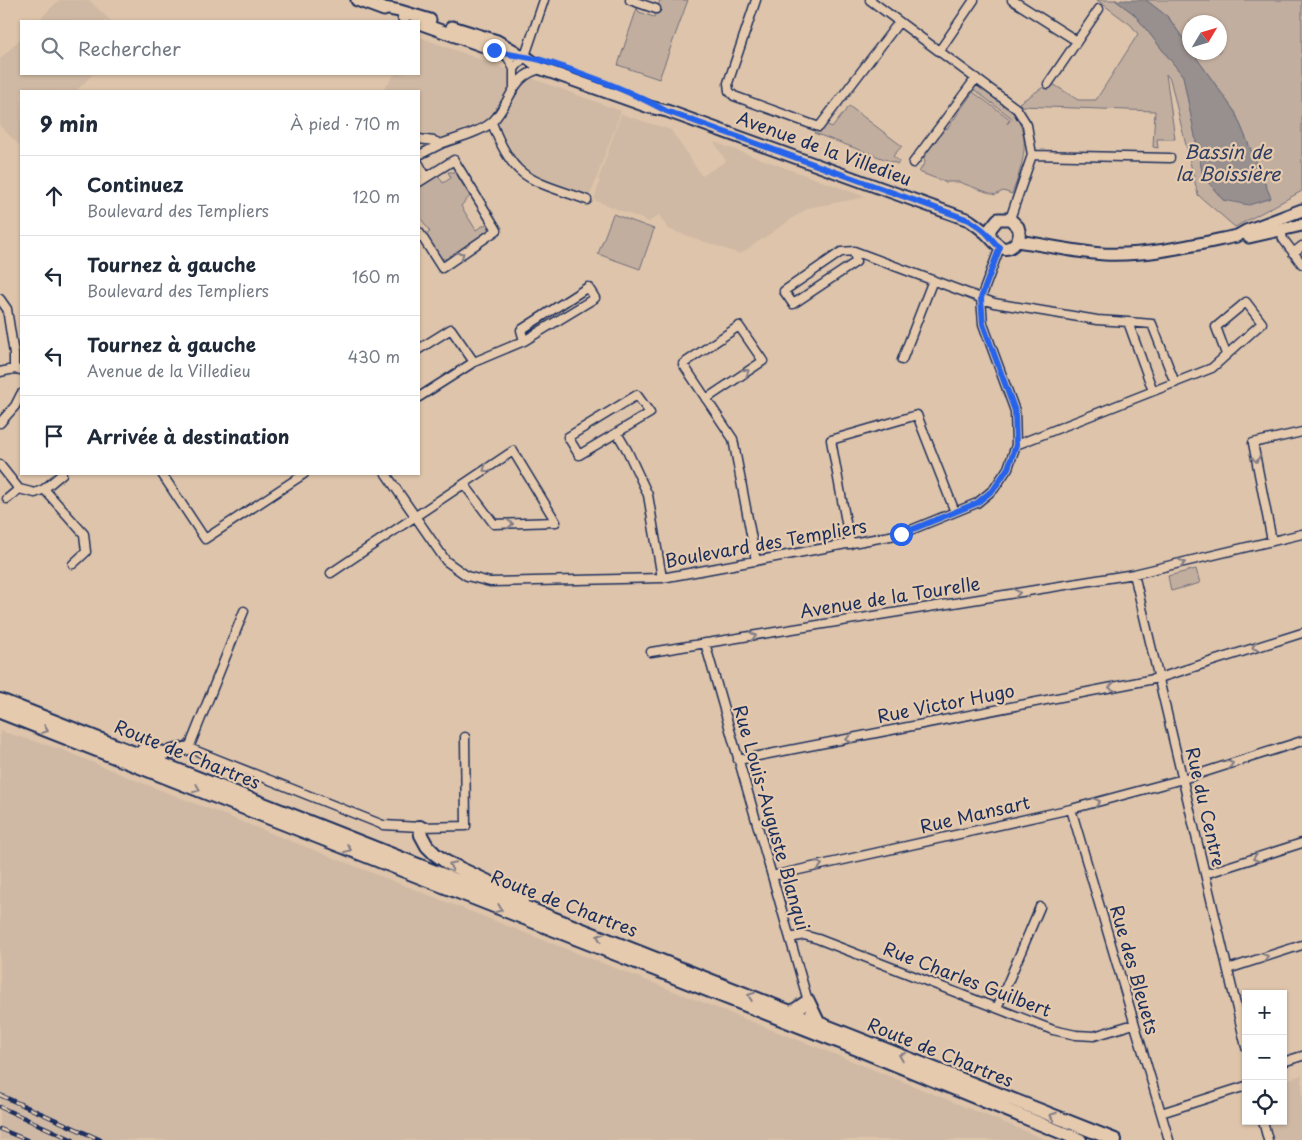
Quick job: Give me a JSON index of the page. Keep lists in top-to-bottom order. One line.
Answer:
{"streets":{"main road":["Route de Chartres"],"street":["Avenue de la Villedieu","Boulevard des Templiers","Avenue de la Tourelle","Rue Victor Hugo","Rue du Centre","Rue Mansart","Rue Louis-Auguste Blanqui","Rue des Bleuets","Rue Charles Guilbert"]},"crossings":[["Avenue de la Villedieu","Boulevard des Templiers"],["Avenue de la Tourelle","Rue du Centre"],["Avenue de la Tourelle","Rue Louis-Auguste Blanqui"],["Rue Victor Hugo","Rue du Centre"],["Rue Victor Hugo","Rue Louis-Auguste Blanqui"],["Rue du Centre","Rue Mansart"],["Rue Mansart","Rue Louis-Auguste Blanqui"],["Rue Mansart","Rue des Bleuets"],["Rue Louis-Auguste Blanqui","Rue Charles Guilbert"],["Rue des Bleuets","Rue Charles Guilbert"]],"one_way":["Avenue de la Tourelle","Rue Victor Hugo","Rue Mansart"],"water":["Bassin de la Boissière"],"north":"top right","page":{"search":"Rechercher","heading":["9 min","À pied · 710 m"],"list":[["Continuez","Boulevard des Templiers","120 m"],["Tournez à gauche","Boulevard des Templiers","160 m"],["Tournez à gauche","Avenue de la Villedieu","430 m"],"Arrivée à destination"],"map_buttons":["+","−"]}}
